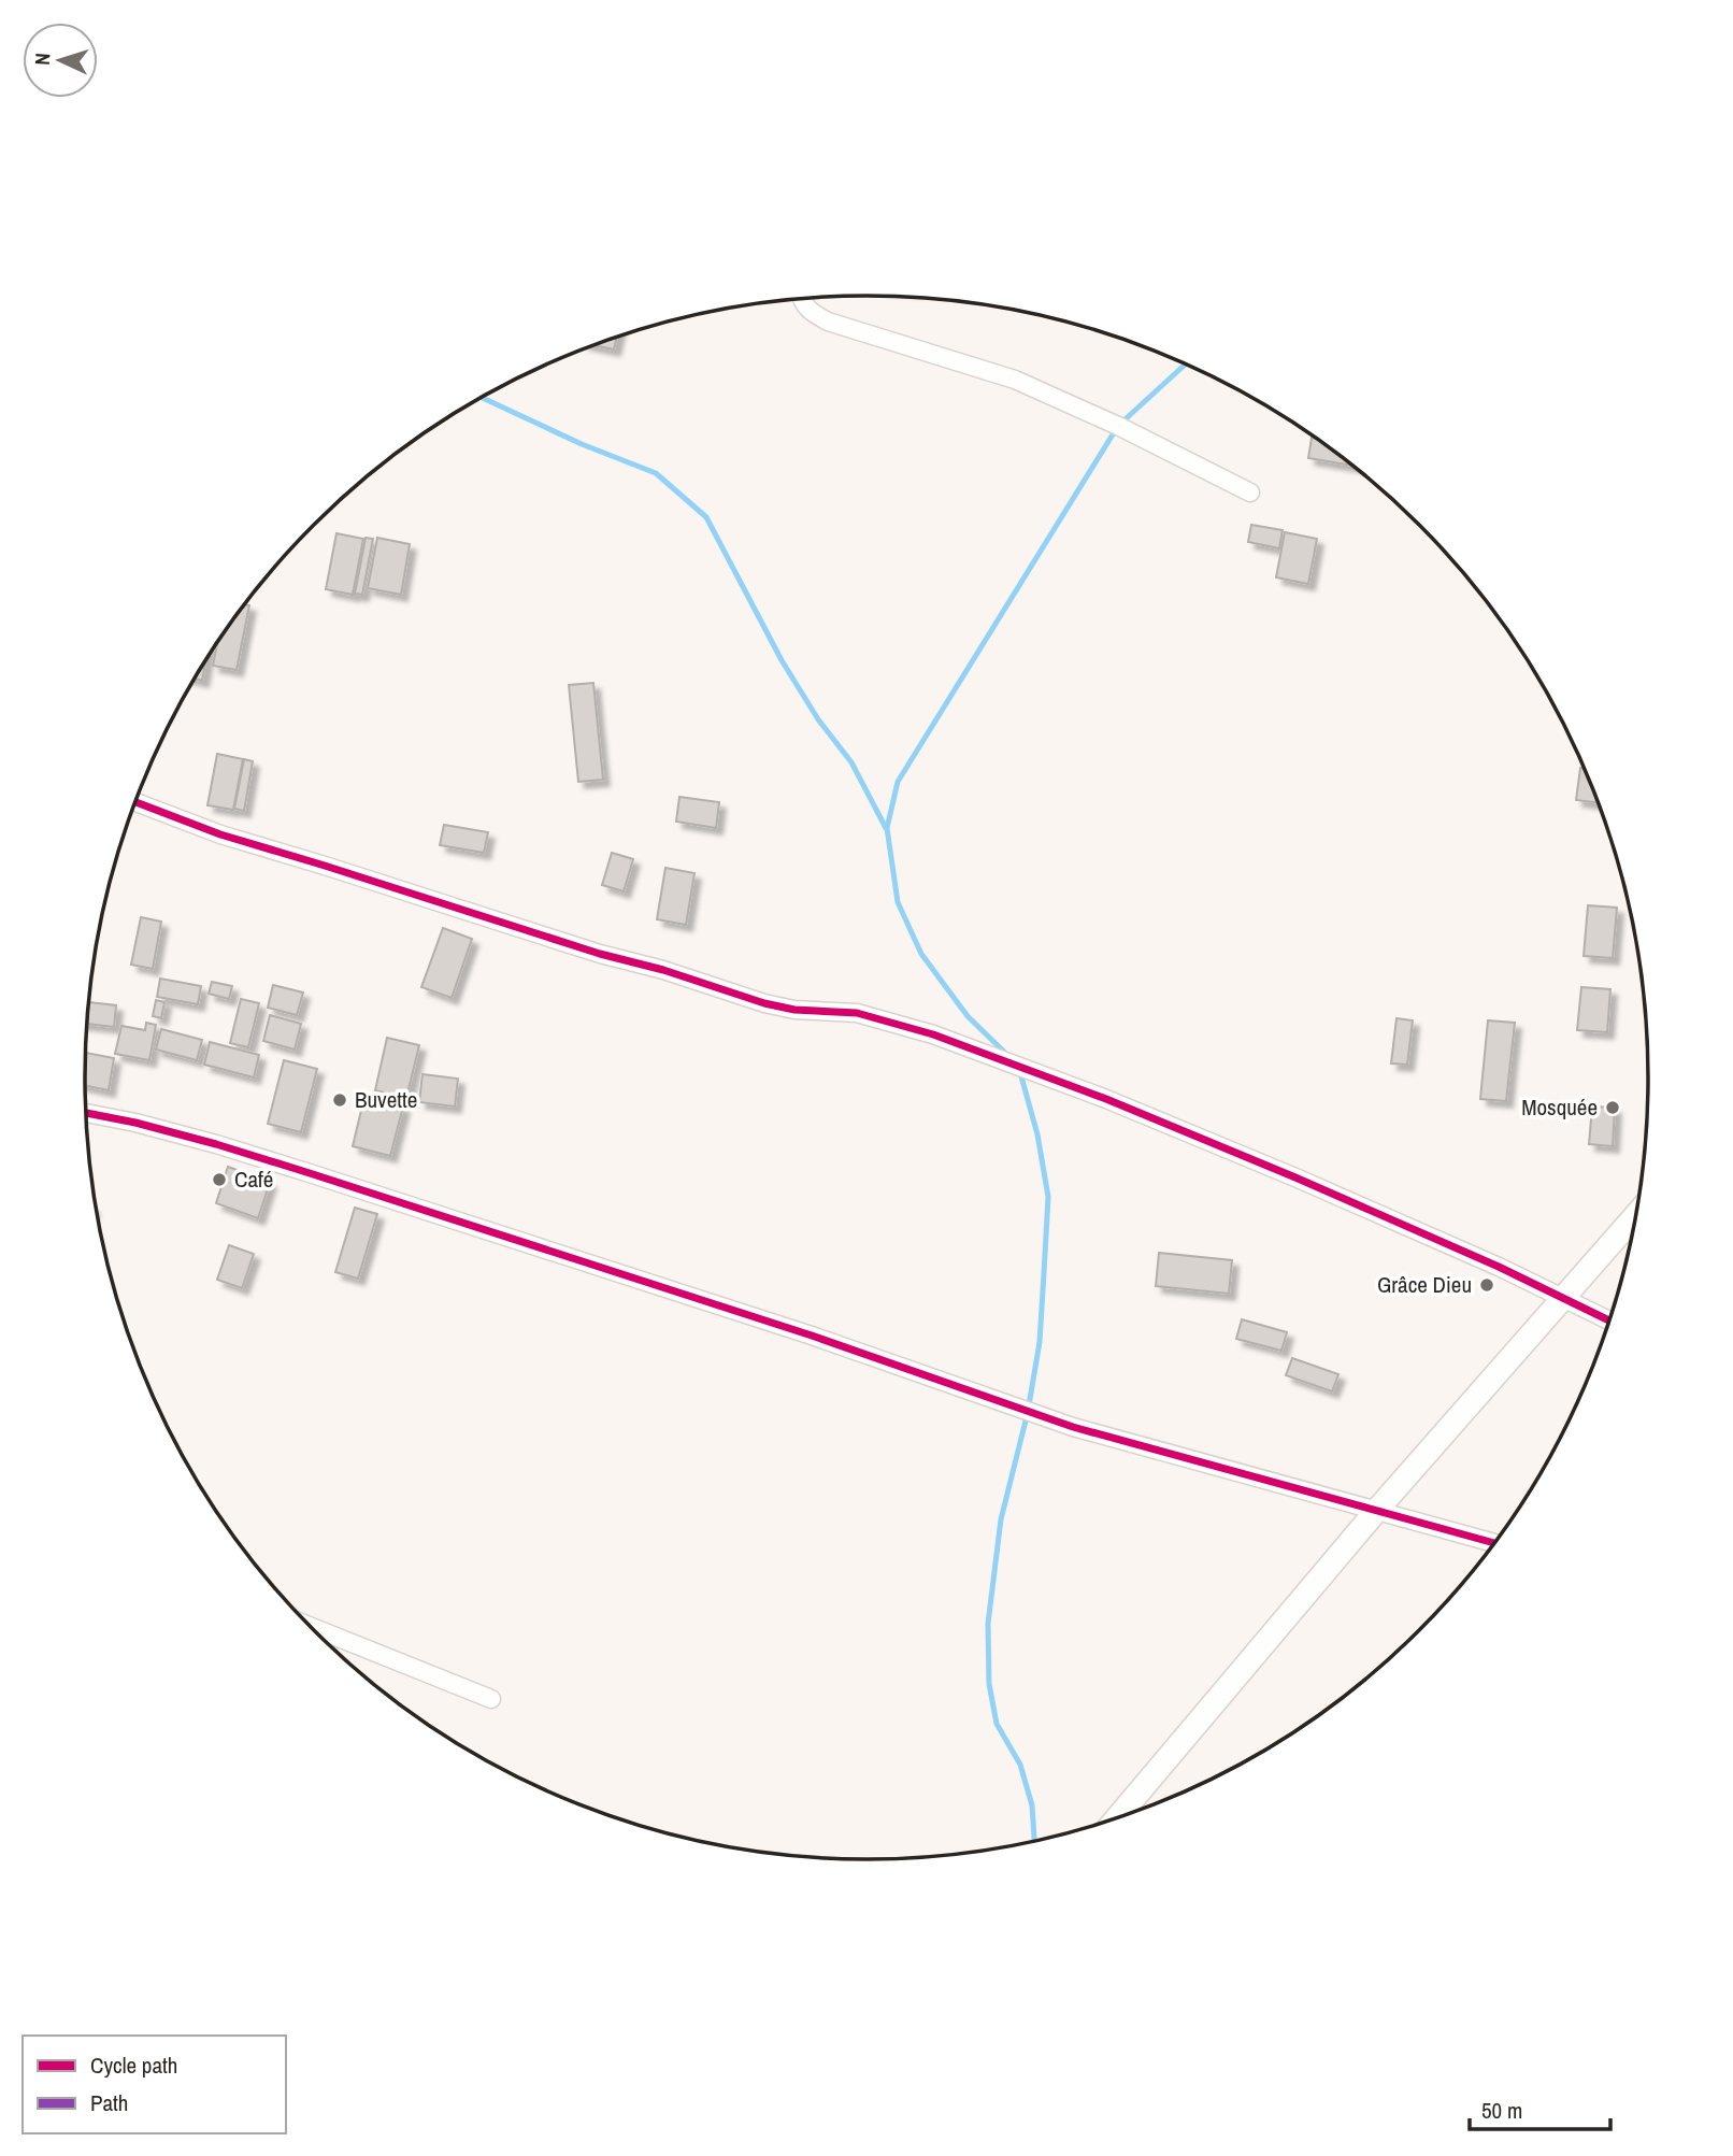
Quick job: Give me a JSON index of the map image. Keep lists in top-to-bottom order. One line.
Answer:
{"places":["Buvette","Mosquée","Café","Grâce Dieu"],"legend":["Cycle path","Path"],"scale_bar":"50 m","north":"left"}
